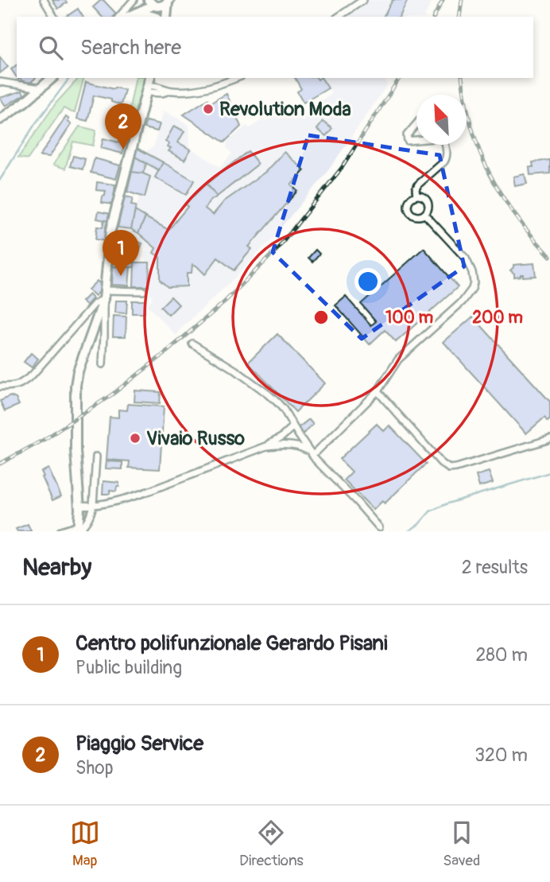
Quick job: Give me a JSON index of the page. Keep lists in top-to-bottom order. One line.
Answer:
{"places":["Revolution Moda","Vivaio Russo"],"north":"top left","page":{"search":"Search here","pins":["2","1"],"heading":["Nearby","2 results"],"list":[{"mark":"1","name":"Centro polifunzionale Gerardo Pisani","note":"Public building","value":"280 m"},{"mark":"2","name":"Piaggio Service","note":"Shop","value":"320 m"}],"nav":["Map","Directions","Saved"]},"rings":["100 m","200 m"]}
